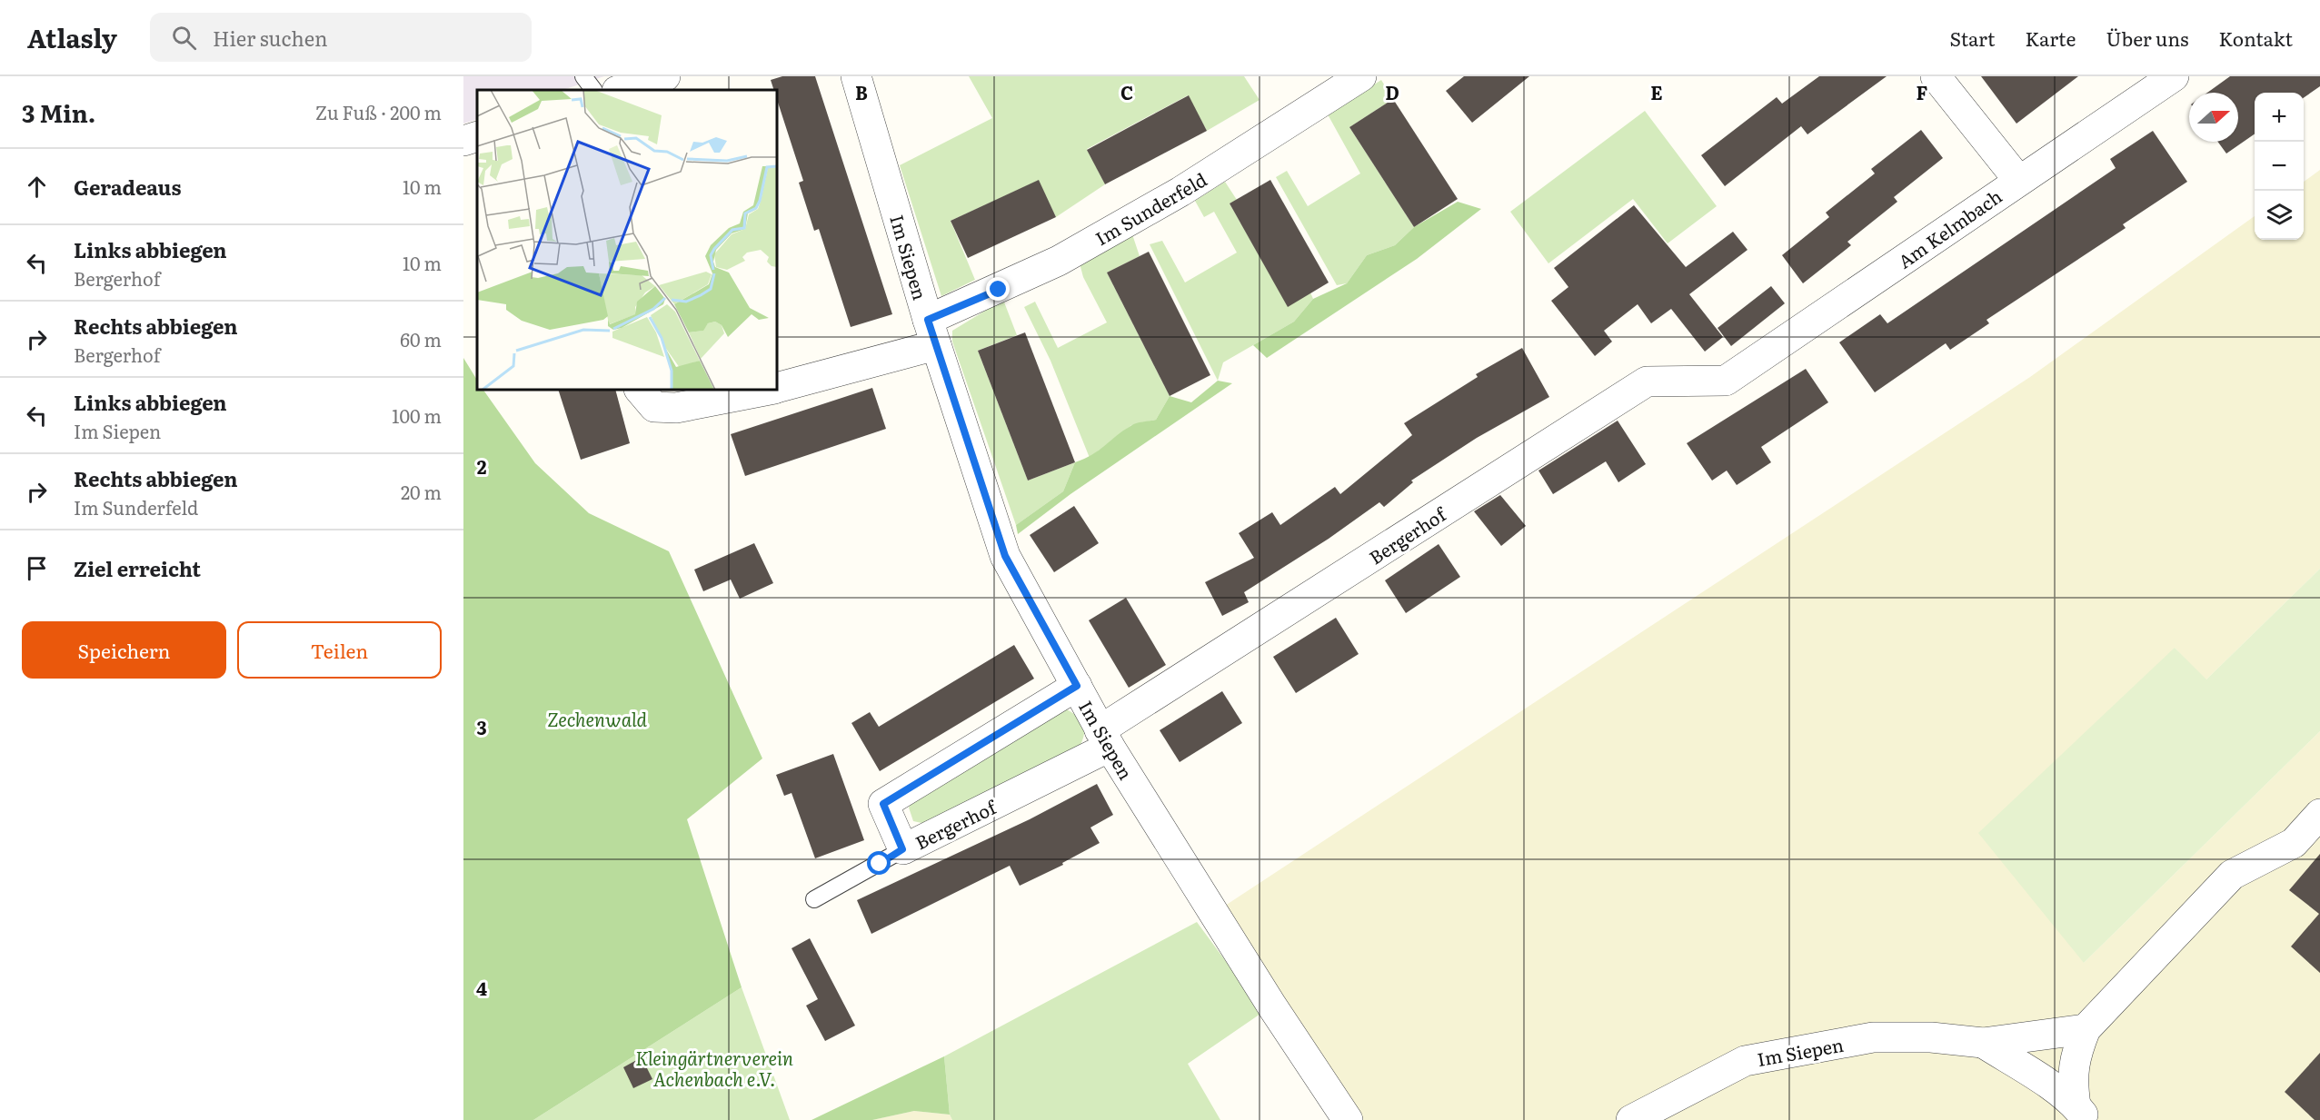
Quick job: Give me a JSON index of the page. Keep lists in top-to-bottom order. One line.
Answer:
{"streets":{"street":["Im Sunderfeld","Am Kelmbach","Im Siepen","Bergerhof"]},"crossings":[["Im Sunderfeld","Im Siepen"],["Am Kelmbach","Bergerhof"],["Im Siepen","Bergerhof"]],"parks":["Zechenwald","Kleingärtnerverein Achenbach e.V."],"north":"right","page":{"header":"Atlasly","search":"Hier suchen","nav":["Start","Karte","Über uns","Kontakt"],"heading":["3 Min.","Zu Fuß · 200 m"],"map_buttons":["+","−"],"list":[["Geradeaus","10 m"],["Links abbiegen","Bergerhof","10 m"],["Rechts abbiegen","Bergerhof","60 m"],["Links abbiegen","Im Siepen","100 m"],["Rechts abbiegen","Im Sunderfeld","20 m"],"Ziel erreicht"],"buttons":["Speichern","Teilen"]},"grid":{"columns":["B","C","D","E","F"],"rows":["2","3","4"]}}
